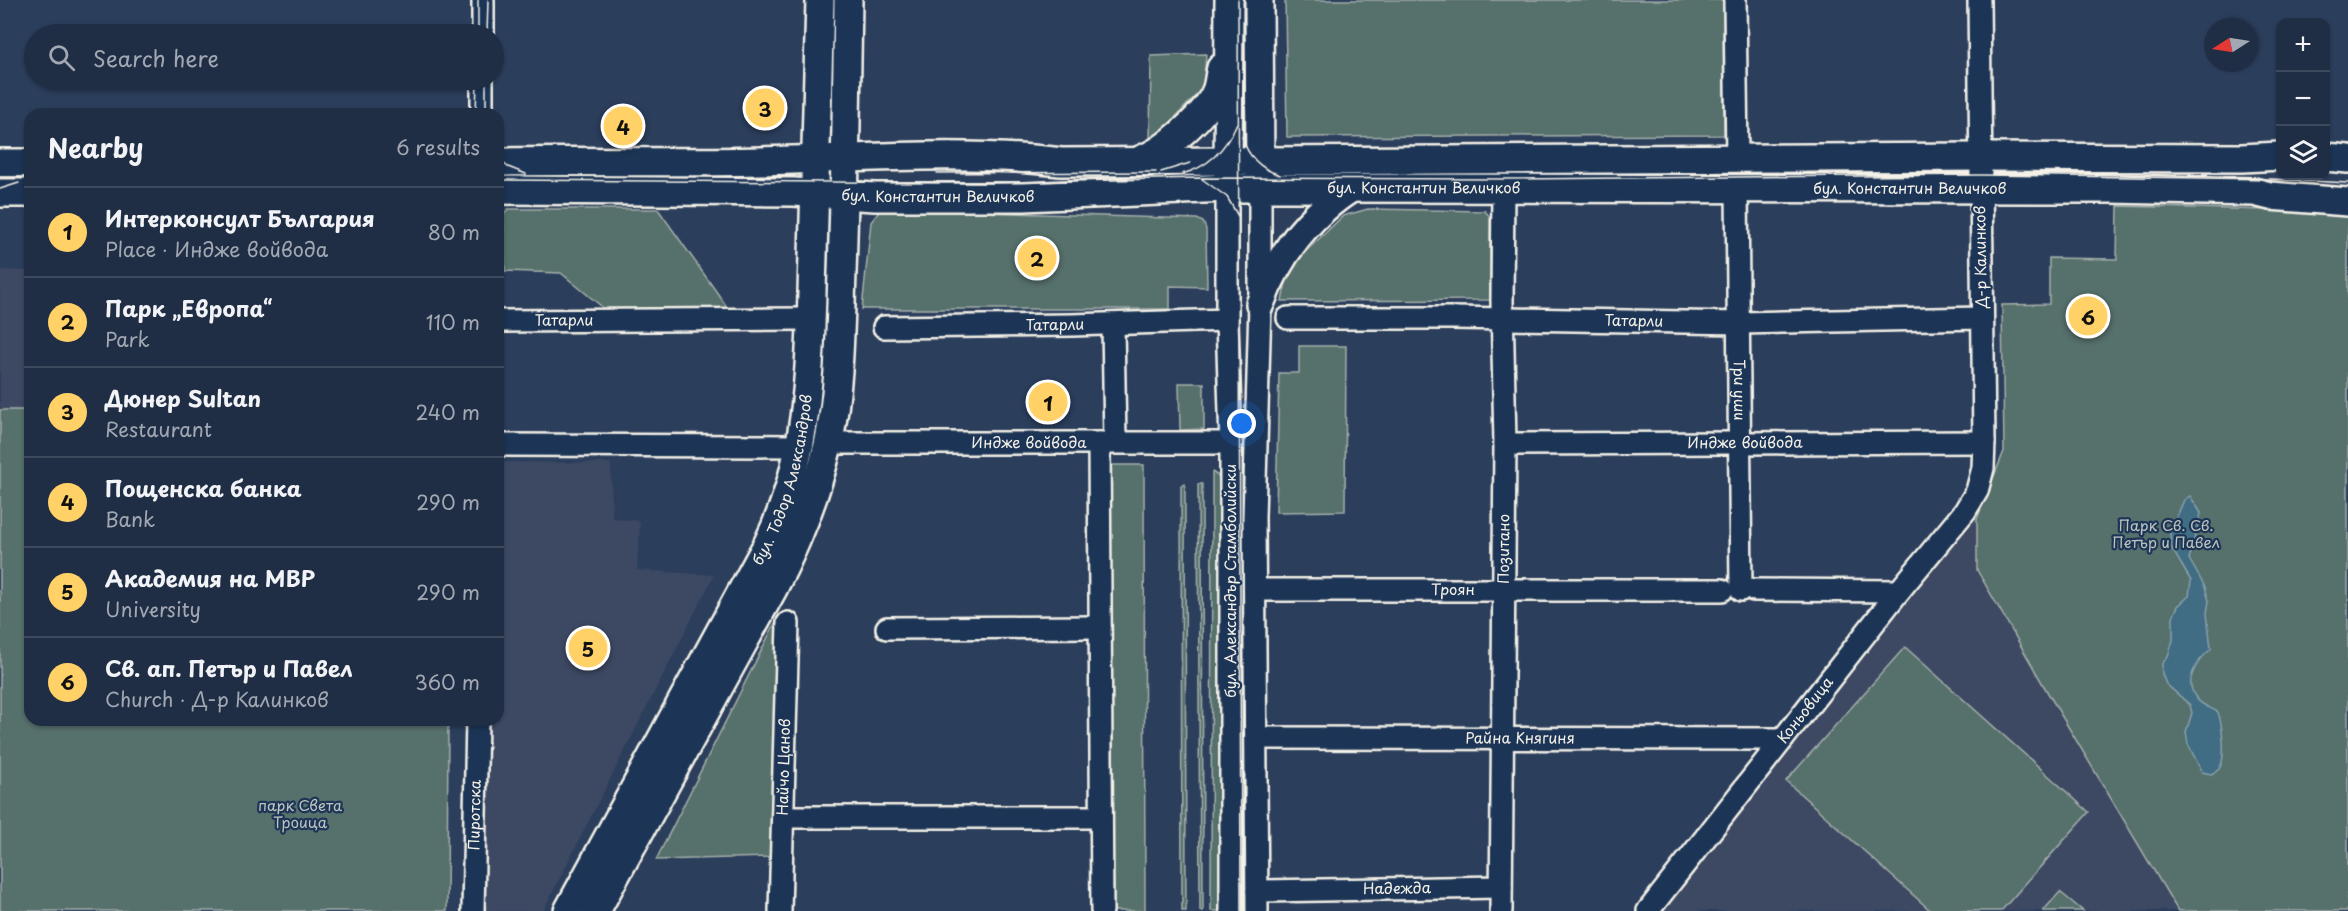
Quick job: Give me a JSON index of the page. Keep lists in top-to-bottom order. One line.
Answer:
{"streets":{"main road":["бул. Константин Величков","бул. Тодор Александров","бул. Александър Стамболийски"],"street":["Д-р Калинков","Татарли","Три уши","Индже войвода","Позитано","Троян","Коньовица","Райна Княгиня","Найчо Цанов","Пиротска","Надежда"]},"crossings":[["бул. Константин Величков","Д-р Калинков"],["бул. Константин Величков","Три уши"],["бул. Константин Величков","бул. Тодор Александров"],["бул. Константин Величков","Позитано"],["бул. Константин Величков","бул. Александър Стамболийски"],["Д-р Калинков","Татарли"],["Д-р Калинков","Индже войвода"],["Д-р Калинков","Коньовица"],["Татарли","Три уши"],["Татарли","бул. Тодор Александров"],["Татарли","Позитано"],["Татарли","бул. Александър Стамболийски"],["Три уши","Индже войвода"],["Три уши","Троян"],["Индже войвода","бул. Тодор Александров"],["Индже войвода","Позитано"],["Индже войвода","бул. Александър Стамболийски"],["Позитано","Троян"],["Позитано","Райна Княгиня"],["Позитано","Надежда"],["бул. Александър Стамболийски","Троян"],["бул. Александър Стамболийски","Райна Княгиня"],["бул. Александър Стамболийски","Надежда"],["Троян","Коньовица"],["Коньовица","Райна Княгиня"]],"parks":["Парк Св. Св. Петър и Павел","парк Света Троица"],"north":"left","page":{"map_buttons":["+","−"],"search":"Search here","pins":["3","4","2","6","1","5"],"heading":["Nearby","6 results"],"list":[{"mark":"1","name":"Интерконсулт България","note":"Place · Индже войвода","value":"80 m"},{"mark":"2","name":"Парк „Европа“","note":"Park","value":"110 m"},{"mark":"3","name":"Дюнер Sultan","note":"Restaurant","value":"240 m"},{"mark":"4","name":"Пощенска банка","note":"Bank","value":"290 m"},{"mark":"5","name":"Академия на МВР","note":"University","value":"290 m"},{"mark":"6","name":"Св. ап. Петър и Павел","note":"Church · Д-р Калинков","value":"360 m"}]}}
